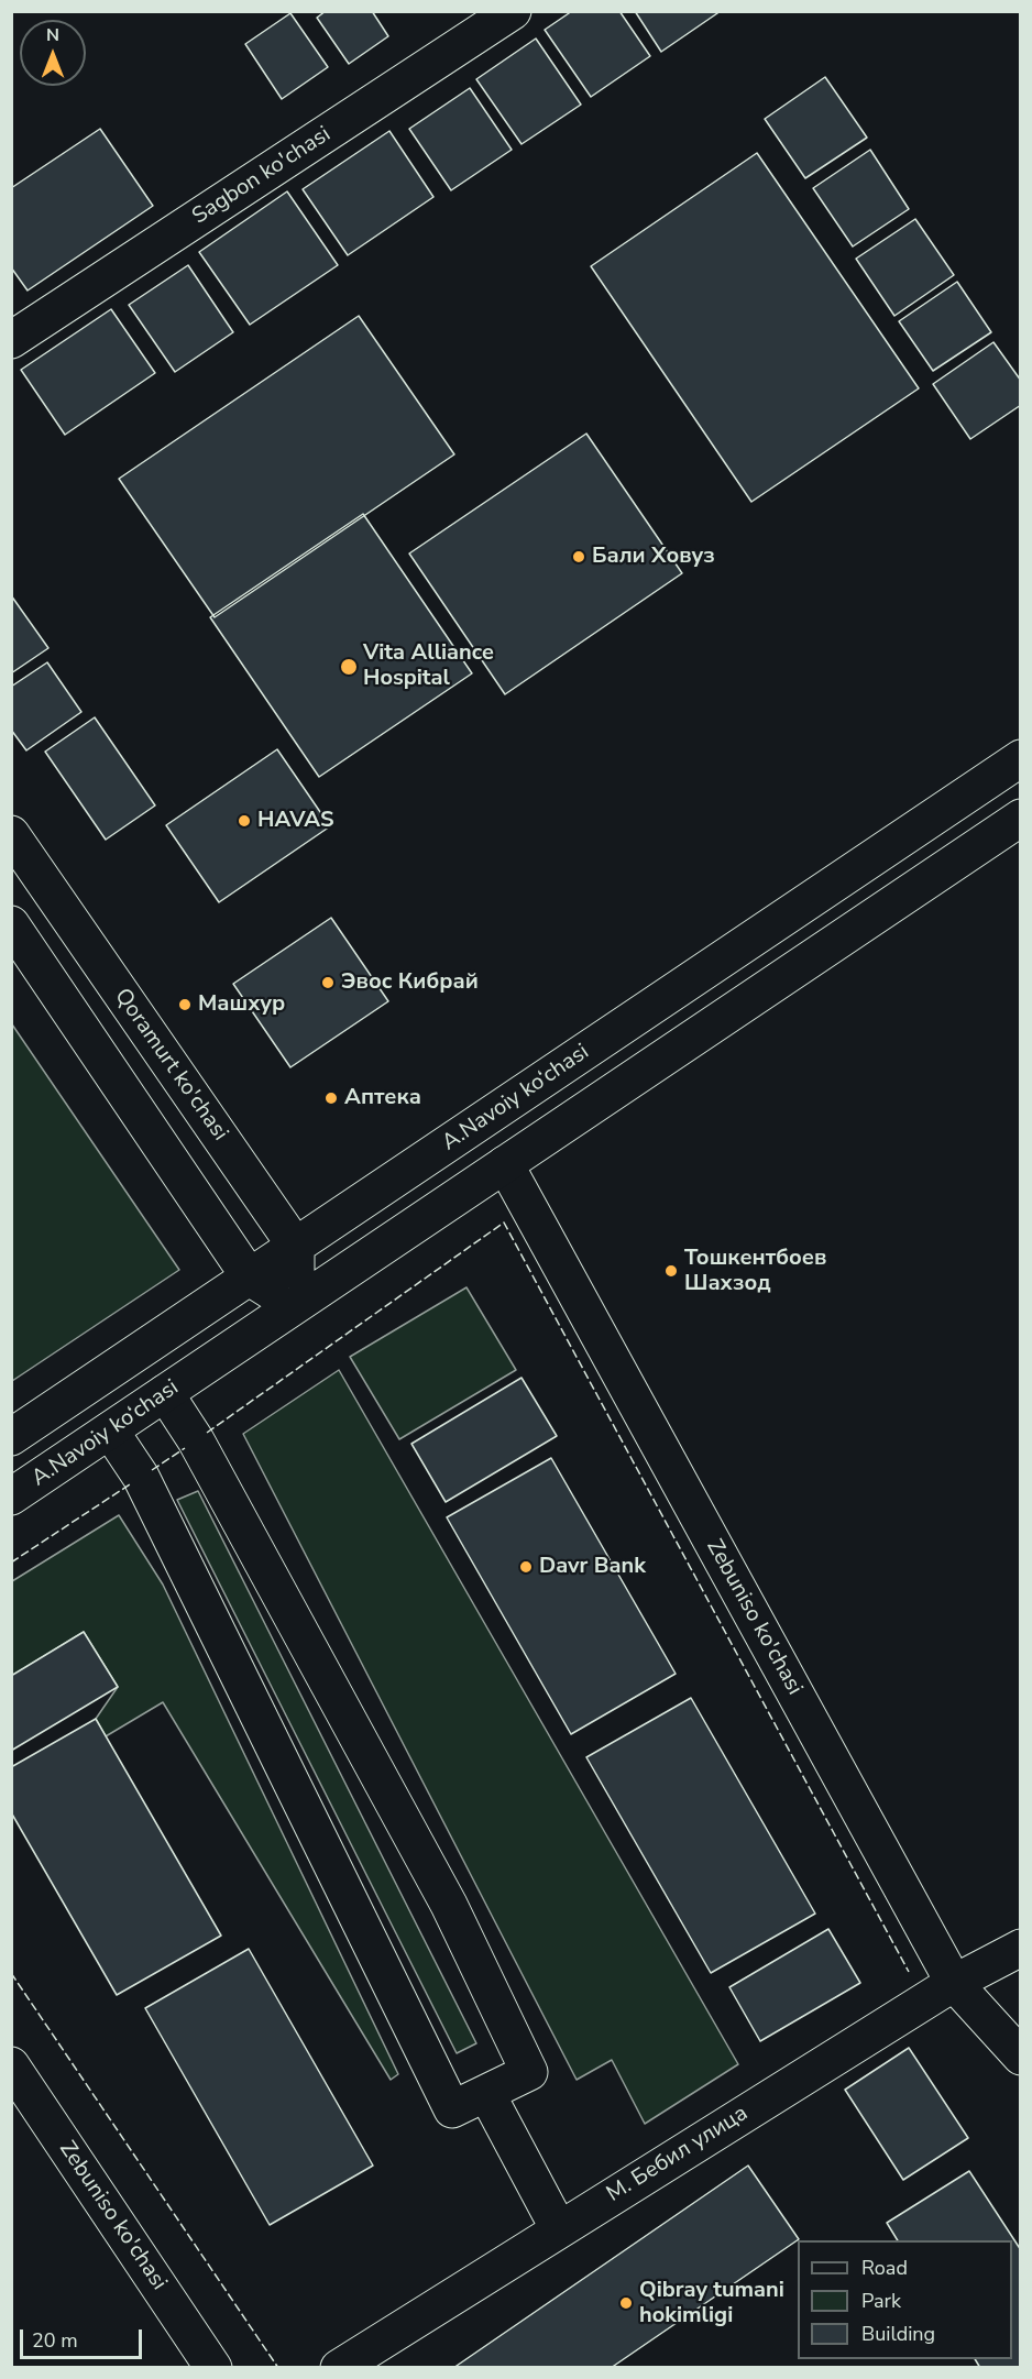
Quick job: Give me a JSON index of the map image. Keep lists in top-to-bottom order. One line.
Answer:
{"streets":{"street":["Sagbon ko'chasi","Qoramurt ko'chasi","A.Navoiy ko‘chasi","Zebuniso ko'chasi","М. Бебил улица"]},"crossings":[["Qoramurt ko'chasi","A.Navoiy ko‘chasi"],["A.Navoiy ko‘chasi","Zebuniso ko'chasi"],["Zebuniso ko'chasi","М. Бебил улица"]],"places":["Бали Ховуз","Vita Alliance Hospital","HAVAS","Эвос Кибрай","Машхур","Аптека","Тошкентбоев Шахзод","Davr Bank","Qibray tumani hokimligi"],"legend":["Road","Park","Building"],"scale_bar":"20 m","north":"top"}
